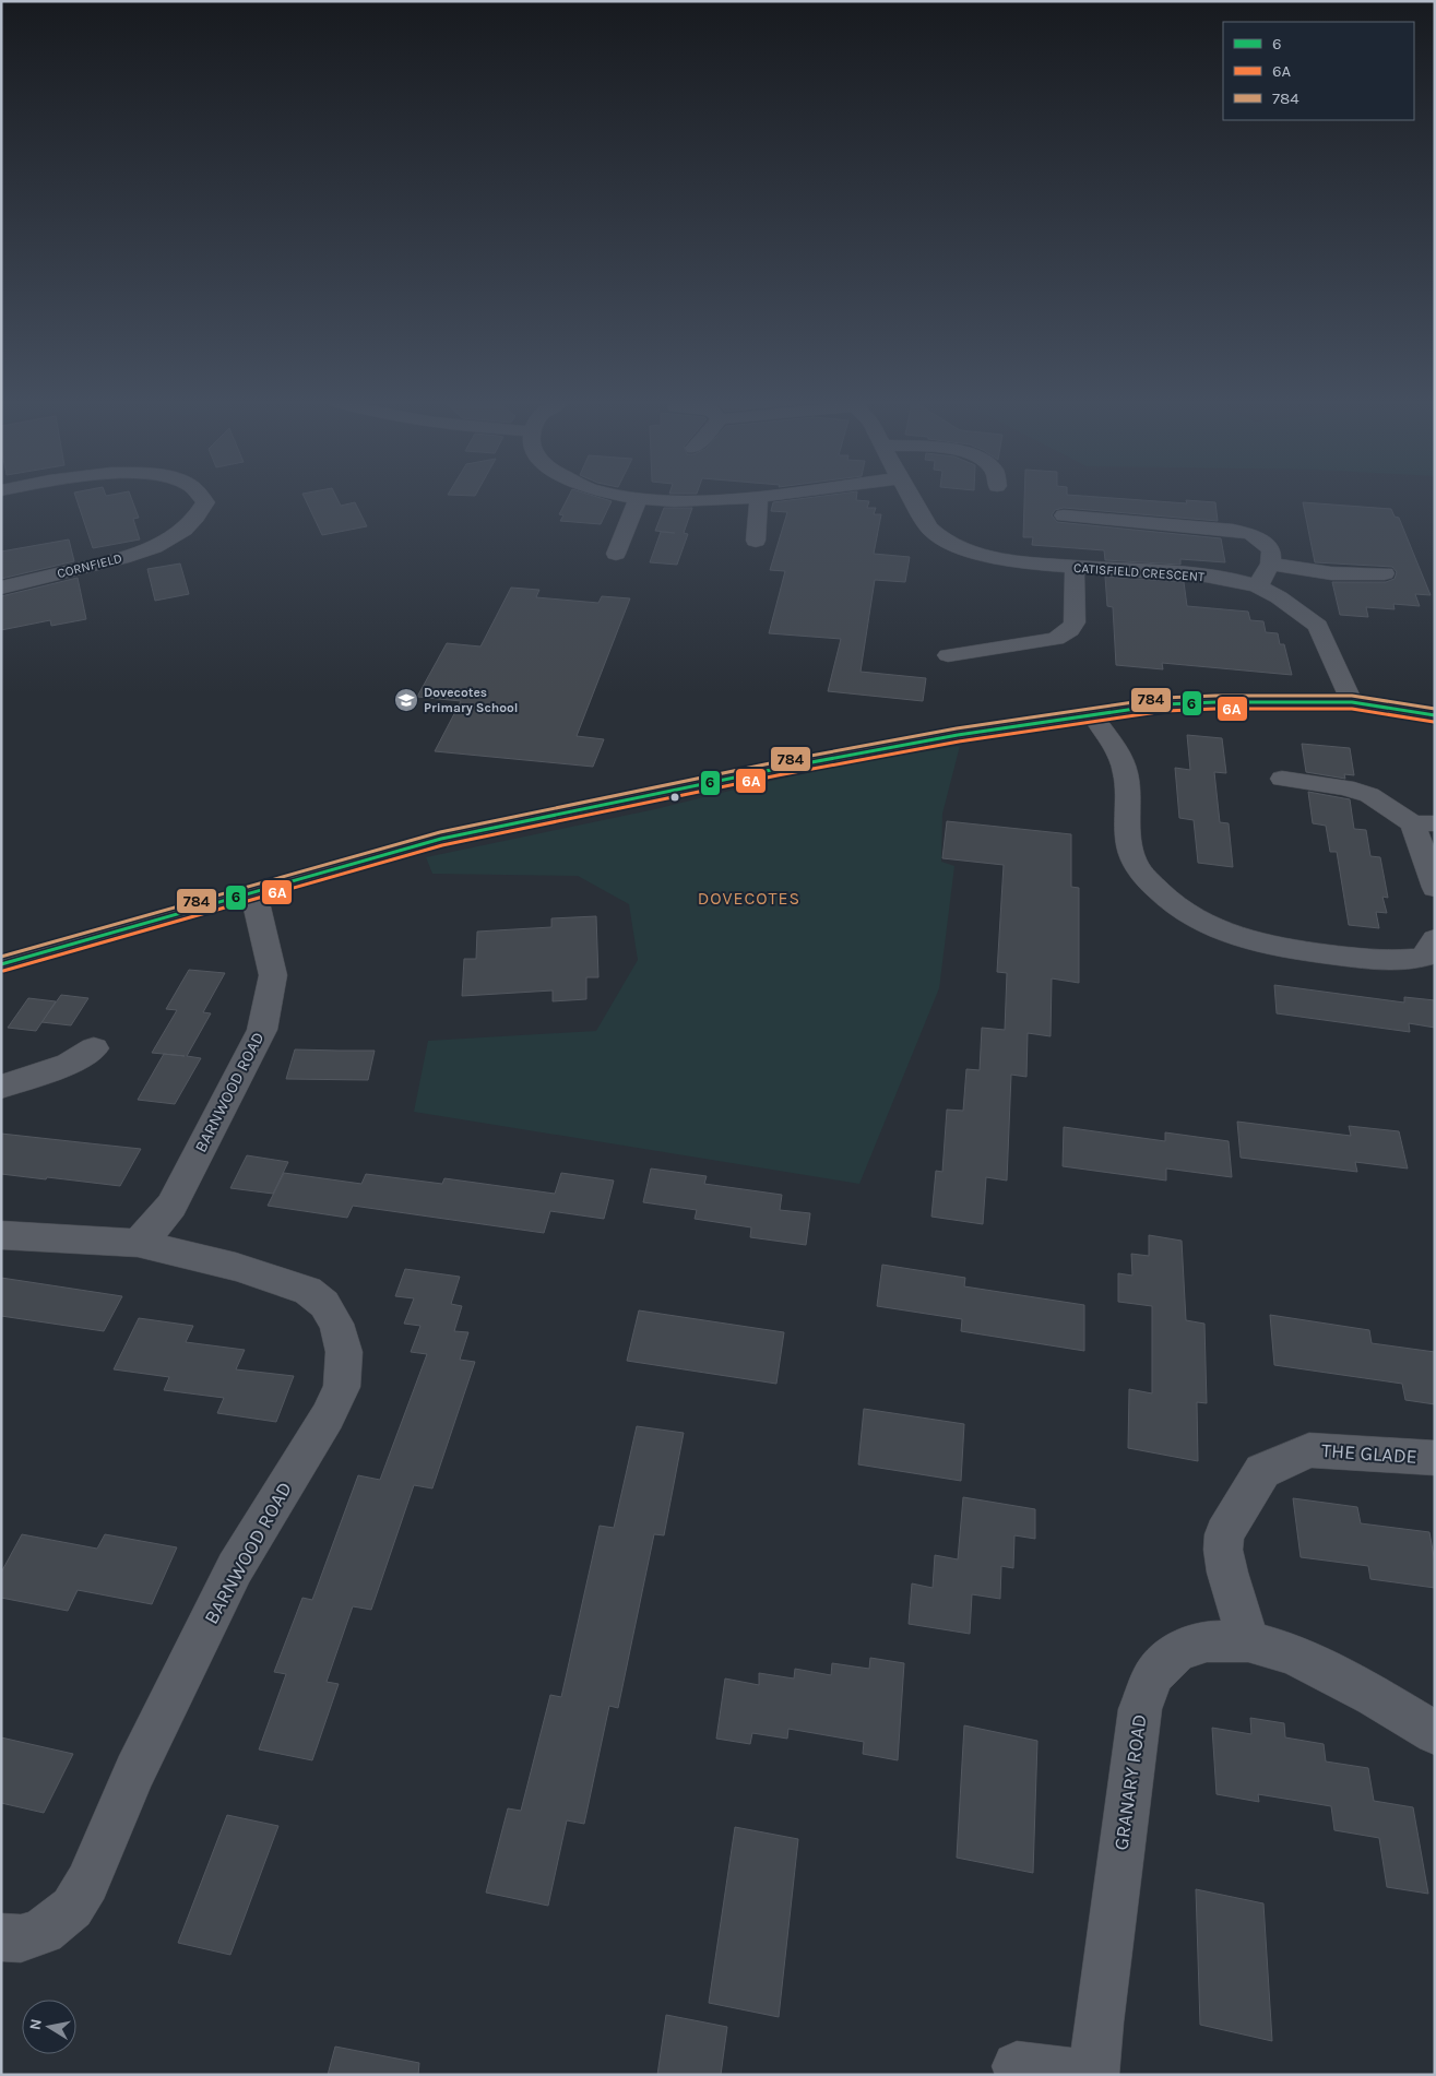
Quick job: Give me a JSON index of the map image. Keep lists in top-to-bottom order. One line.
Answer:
{"streets":{"street":["CORNFIELD","CATISFIELD CRESCENT","BARNWOOD ROAD","THE GLADE","GRANARY ROAD"]},"crossings":[["THE GLADE","GRANARY ROAD"]],"districts":["DOVECOTES"],"places":{"school or university":["Dovecotes Primary School"]},"lines":["transit line 784","transit line 6","transit line 6A"],"legend":["6","6A","784"],"north":"left"}
